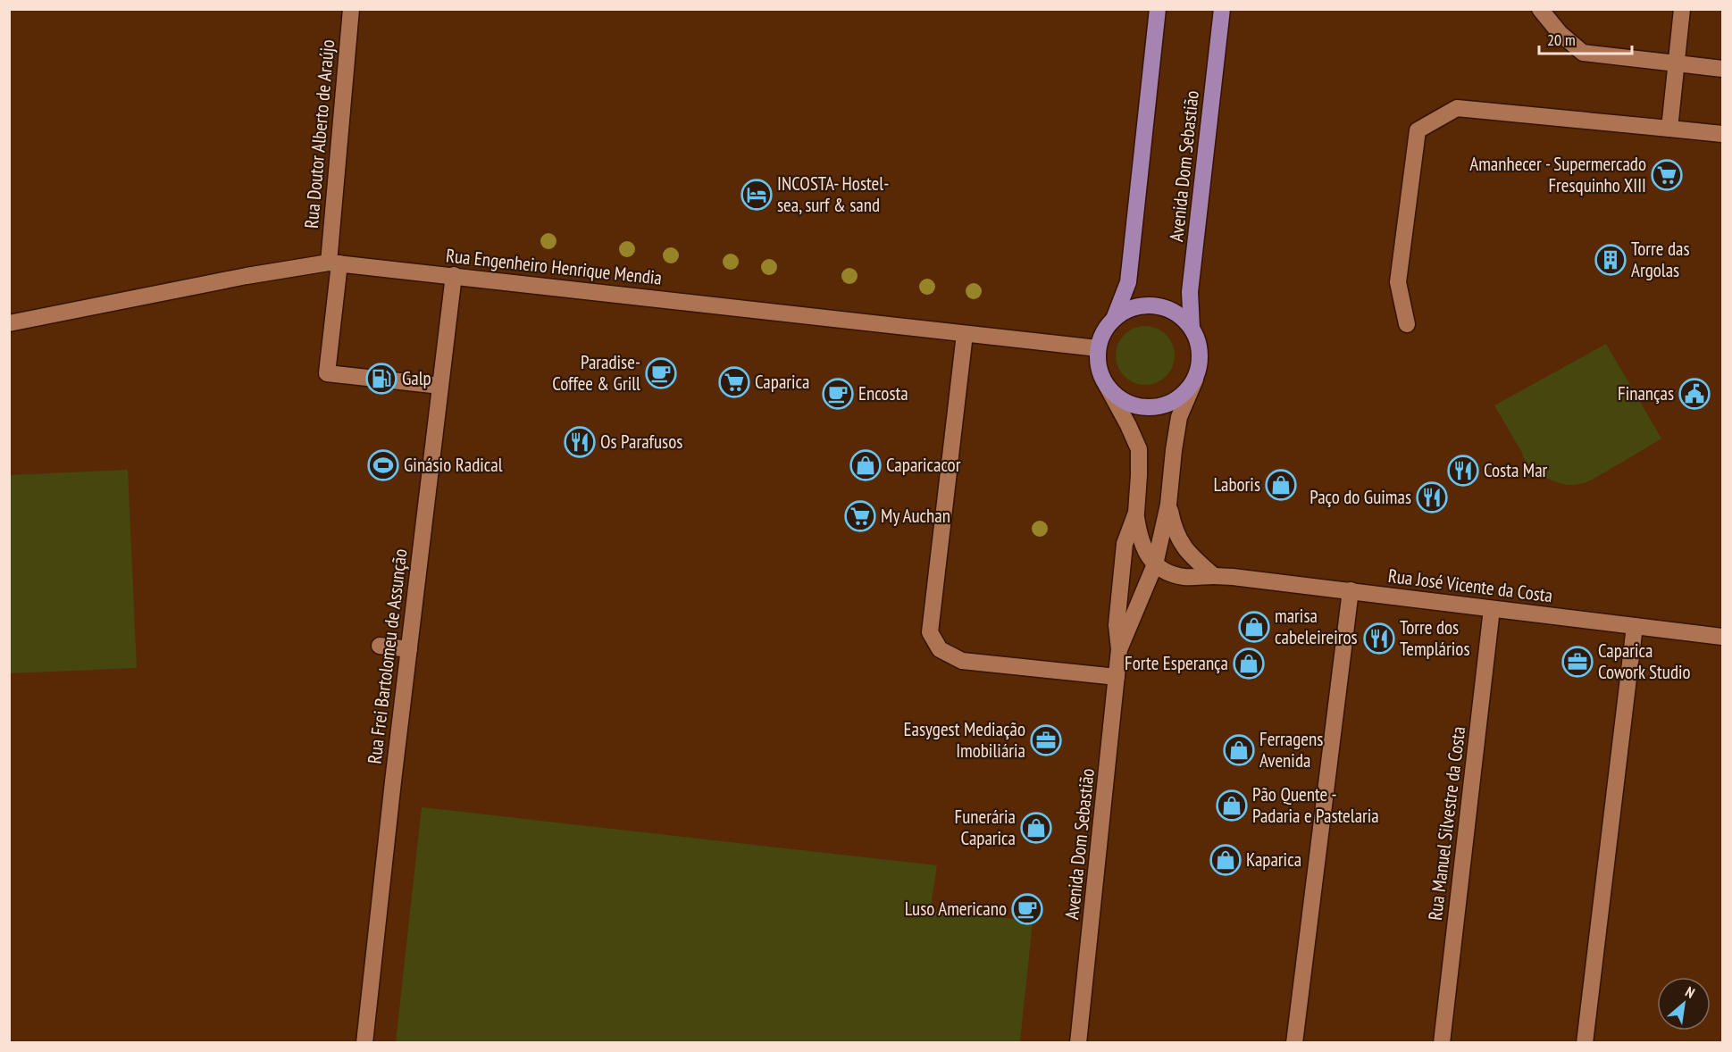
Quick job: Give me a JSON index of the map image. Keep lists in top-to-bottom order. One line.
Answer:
{"streets":{"main road":["Avenida Dom Sebastião"],"street":["Rua Doutor Alberto de Araújo","Rua Engenheiro Henrique Mendia","Rua José Vicente da Costa","Rua Frei Bartolomeu de Assunção","Rua Manuel Silvestre da Costa"]},"crossings":[["Rua Doutor Alberto de Araújo","Rua Engenheiro Henrique Mendia"],["Rua Doutor Alberto de Araújo","Rua Frei Bartolomeu de Assunção"],["Avenida Dom Sebastião","Rua Engenheiro Henrique Mendia"],["Avenida Dom Sebastião","Rua José Vicente da Costa"],["Rua Engenheiro Henrique Mendia","Rua Frei Bartolomeu de Assunção"],["Rua José Vicente da Costa","Rua Manuel Silvestre da Costa"]],"places":{"supermarket":["Amanhecer - Supermercado Fresquinho XIII","Caparica","My Auchan"],"hotel":["INCOSTA- Hostel- sea, surf & sand"],"building":["Torre das Argolas"],"cafe":["Paradise- Coffee & Grill","Encosta","Luso Americano"],"fuel station":["Galp"],"public building":["Finanças"],"restaurant":["Os Parafusos","Costa Mar","Paço do Guimas","Torre dos Templários"],"sports":["Ginásio Radical"],"shop":["Caparicacor","Laboris","marisa cabeleireiros","Forte Esperança","Ferragens Avenida","Pão Quente - Padaria e Pastelaria","Funerária Caparica","Kaparica"],"office":["Caparica Cowork Studio","Easygest Mediação Imobiliária"]},"scale_bar":"20 m","north":"top right"}
